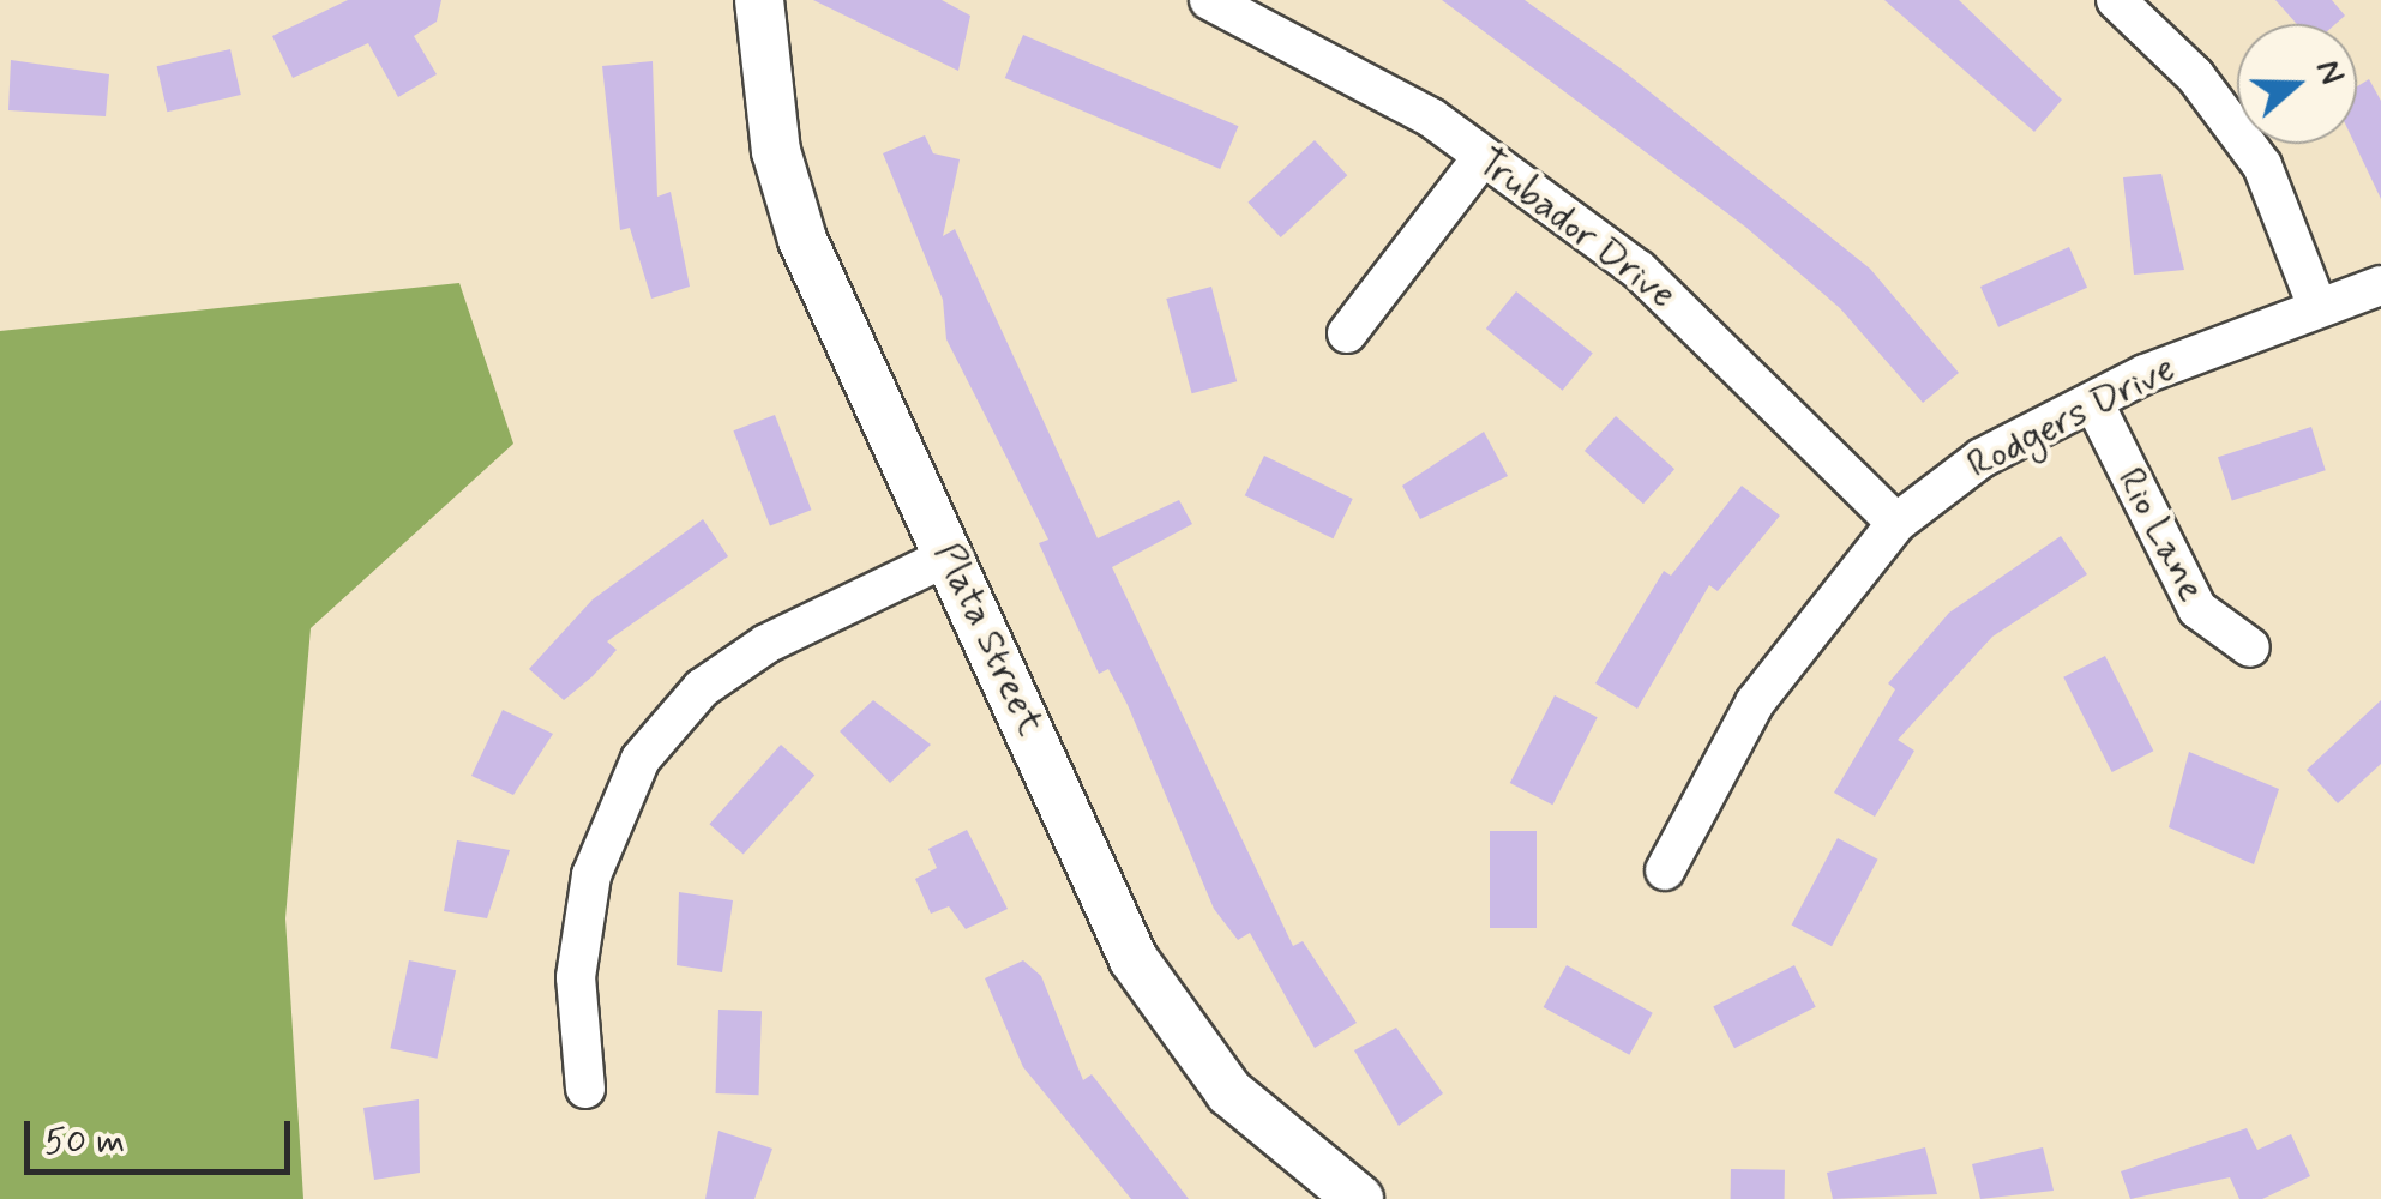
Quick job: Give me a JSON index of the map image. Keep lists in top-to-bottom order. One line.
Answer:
{"streets":{"street":["Trubador Drive","Rodgers Drive","Rio Lane","Plata Street"]},"crossings":[["Trubador Drive","Rodgers Drive"],["Rodgers Drive","Rio Lane"]],"scale_bar":"50 m","north":"right"}
